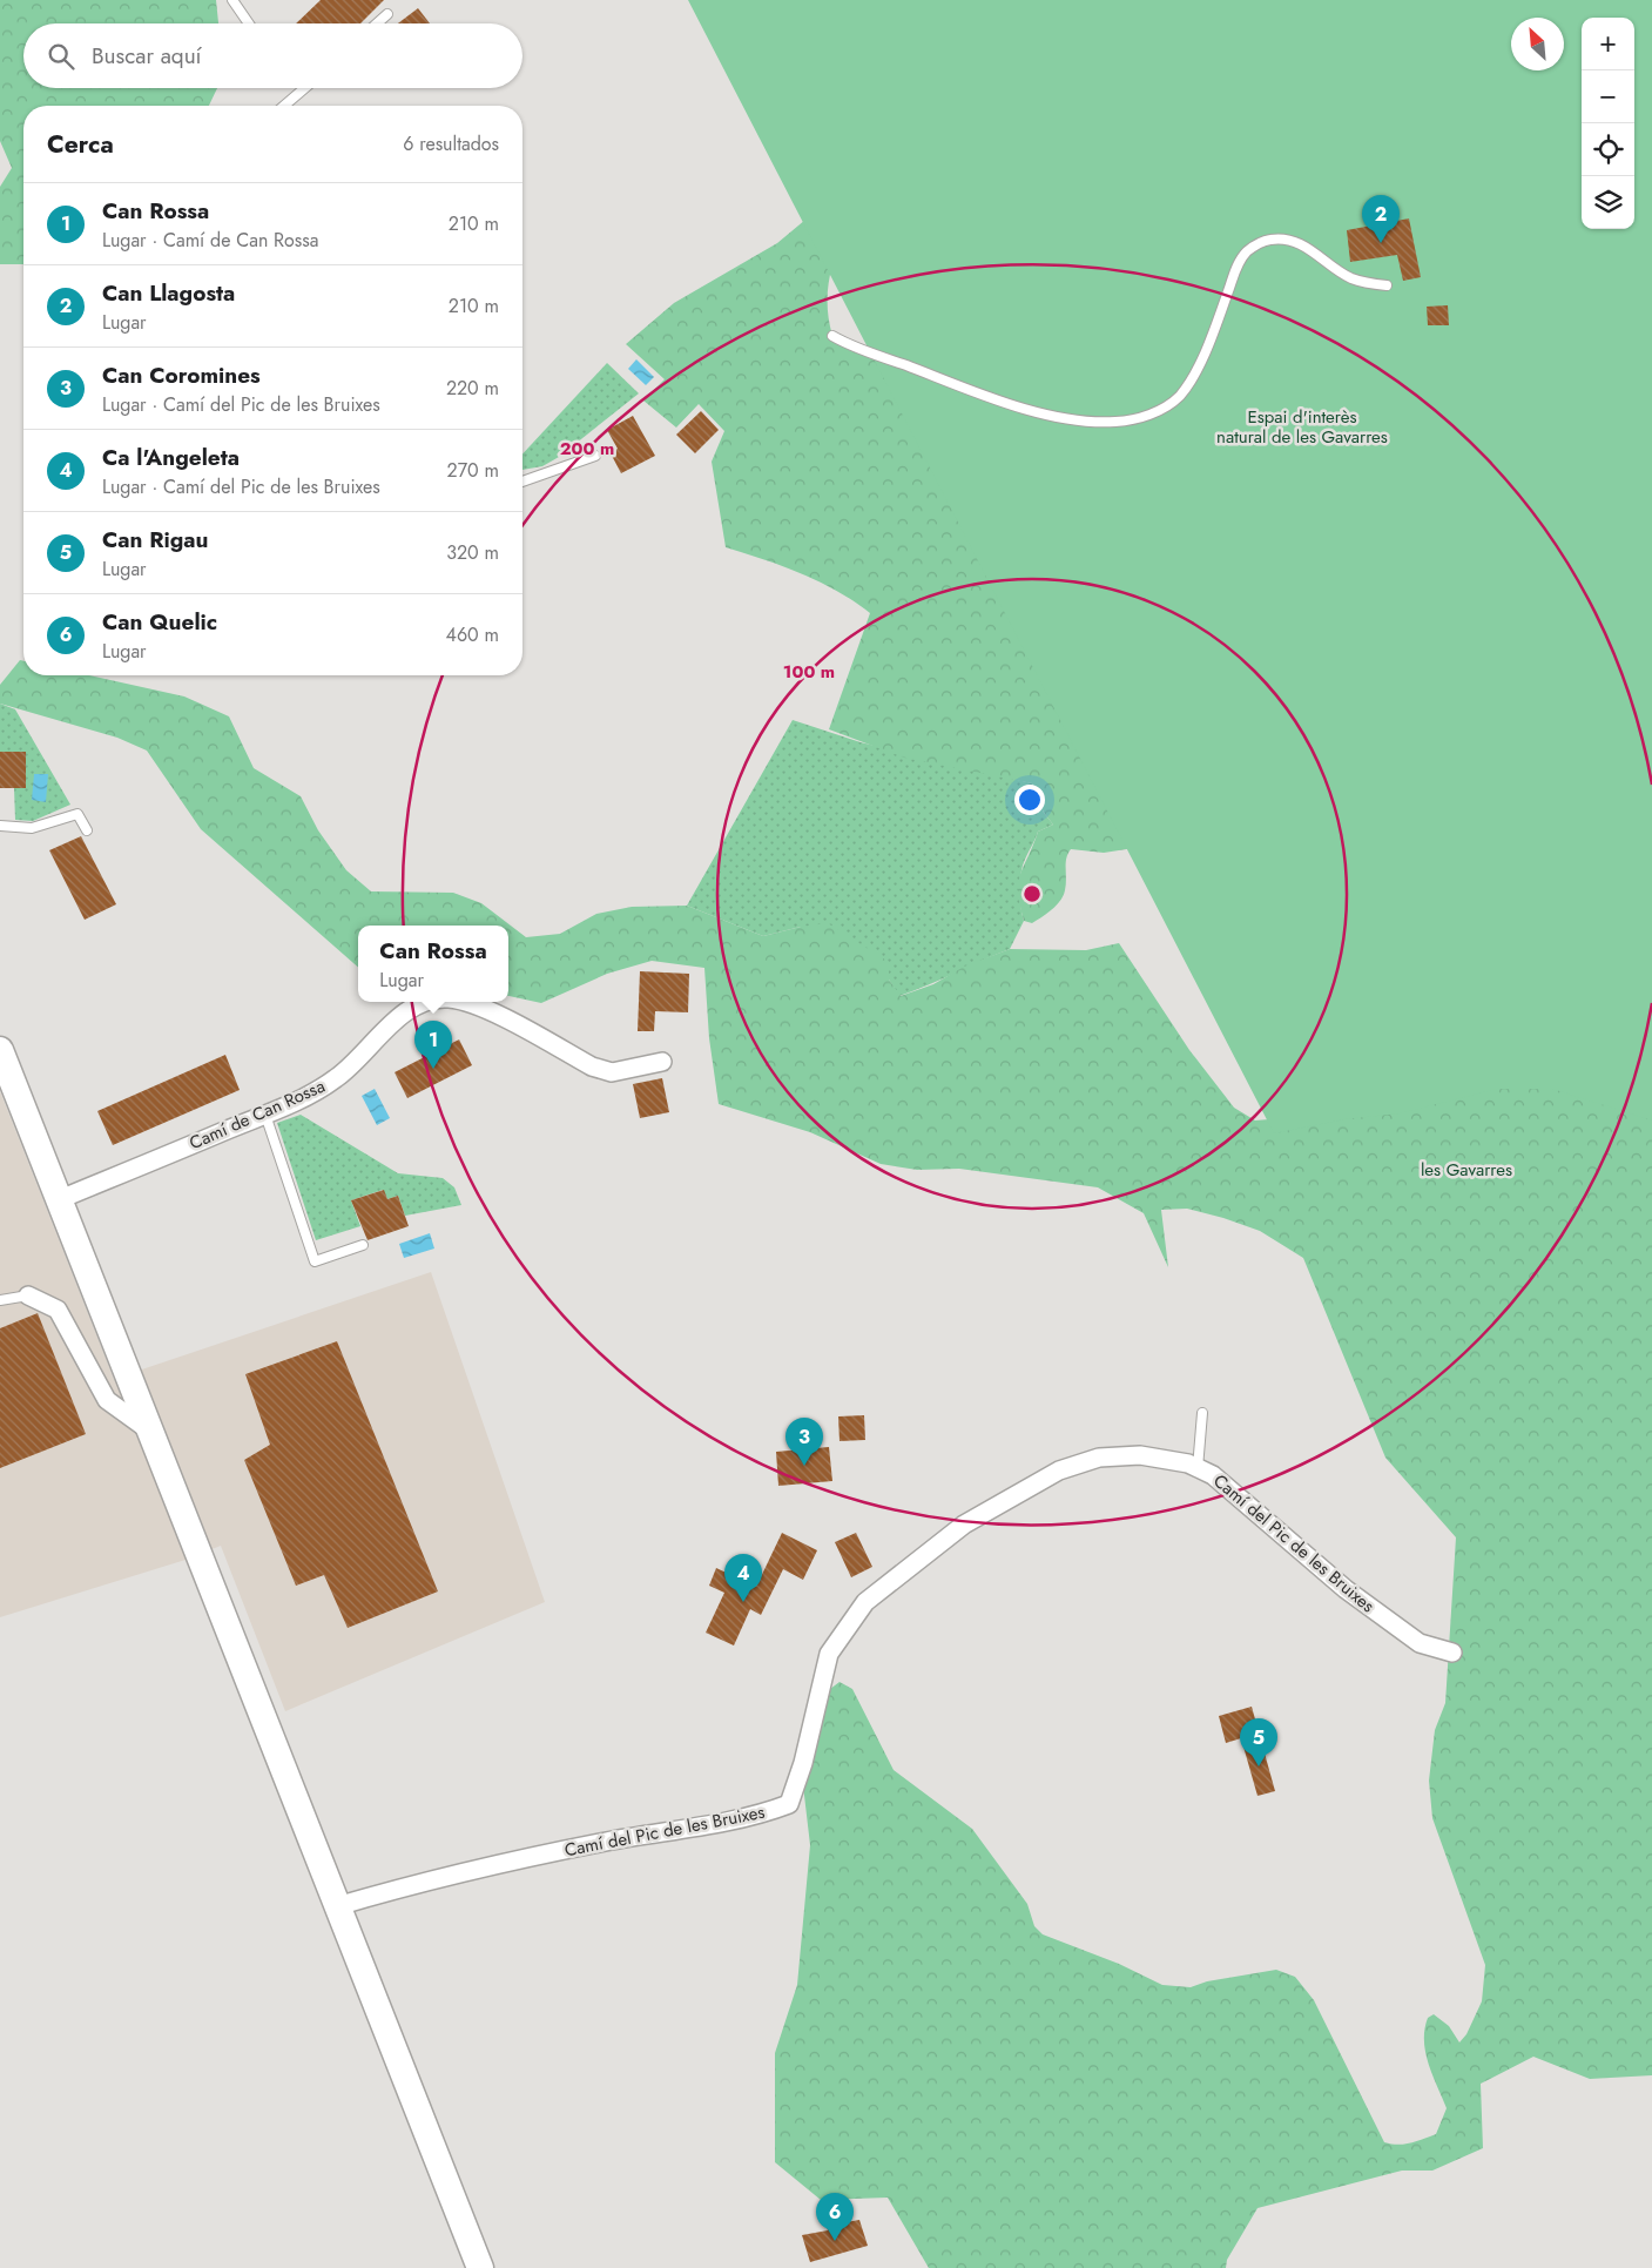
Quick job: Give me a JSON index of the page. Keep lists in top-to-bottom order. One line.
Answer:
{"streets":{"street":["Camí de Can Rossa","Camí del Pic de les Bruixes"]},"parks":["Espai d'interès natural de les Gavarres","les Gavarres"],"north":"top left","page":{"map_buttons":["+","−"],"search":"Buscar aquí","heading":["Cerca","6 resultados"],"list":[{"mark":"1","name":"Can Rossa","note":"Lugar · Camí de Can Rossa","value":"210 m"},{"mark":"2","name":"Can Llagosta","note":"Lugar","value":"210 m"},{"mark":"3","name":"Can Coromines","note":"Lugar · Camí del Pic de les Bruixes","value":"220 m"},{"mark":"4","name":"Ca l'Angeleta","note":"Lugar · Camí del Pic de les Bruixes","value":"270 m"},{"mark":"5","name":"Can Rigau","note":"Lugar","value":"320 m"},{"mark":"6","name":"Can Quelic","note":"Lugar","value":"460 m"}],"pins":["2","1","3","4","5","6"],"popup":["Can Rossa","Lugar"]},"rings":["200 m","100 m"]}
